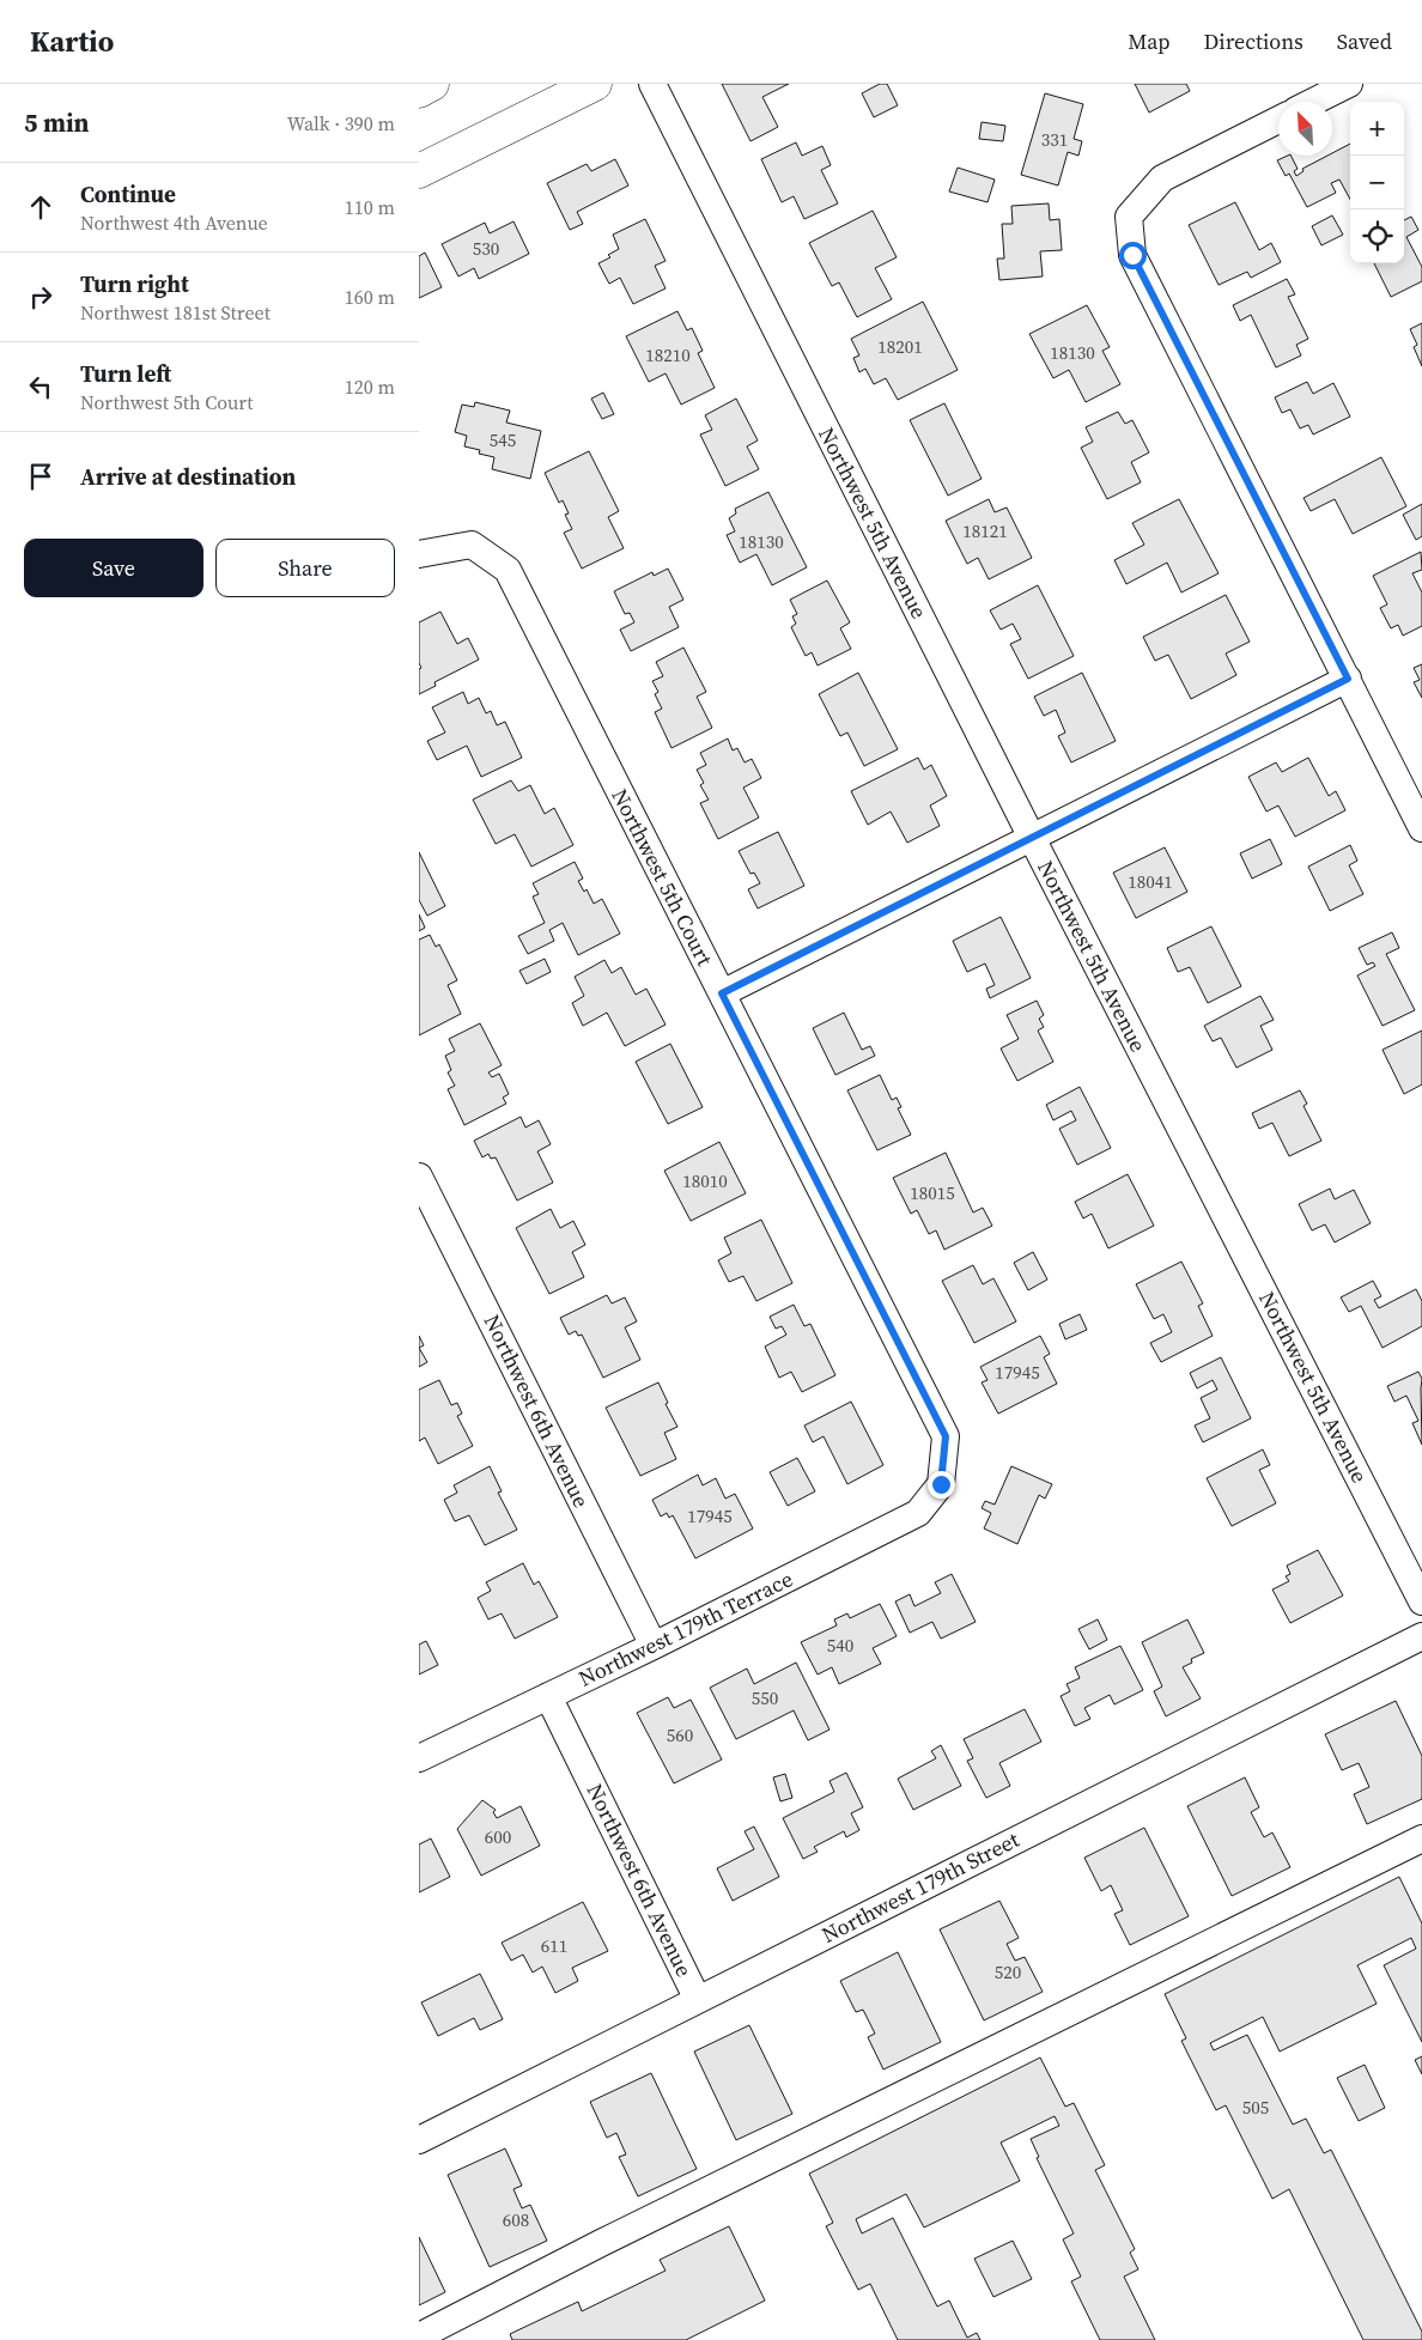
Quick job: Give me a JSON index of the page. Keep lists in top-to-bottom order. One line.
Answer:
{"streets":{"street":["Northwest 5th Avenue","Northwest 5th Court","Northwest 6th Avenue","Northwest 179th Terrace","Northwest 179th Street"]},"crossings":[["Northwest 5th Court","Northwest 179th Terrace"],["Northwest 6th Avenue","Northwest 179th Terrace"],["Northwest 6th Avenue","Northwest 179th Street"]],"house_numbers":["331","530","18201","18130","18210","545","18121","18130","18041","18010","18015","17945","17945","540","550","560","600","611","520","505","608"],"north":"top left","page":{"header":"Kartio","nav":["Map","Directions","Saved"],"heading":["5 min","Walk · 390 m"],"map_buttons":["+","−"],"list":[["Continue","Northwest 4th Avenue","110 m"],["Turn right","Northwest 181st Street","160 m"],["Turn left","Northwest 5th Court","120 m"],"Arrive at destination"],"buttons":["Save","Share"]}}
